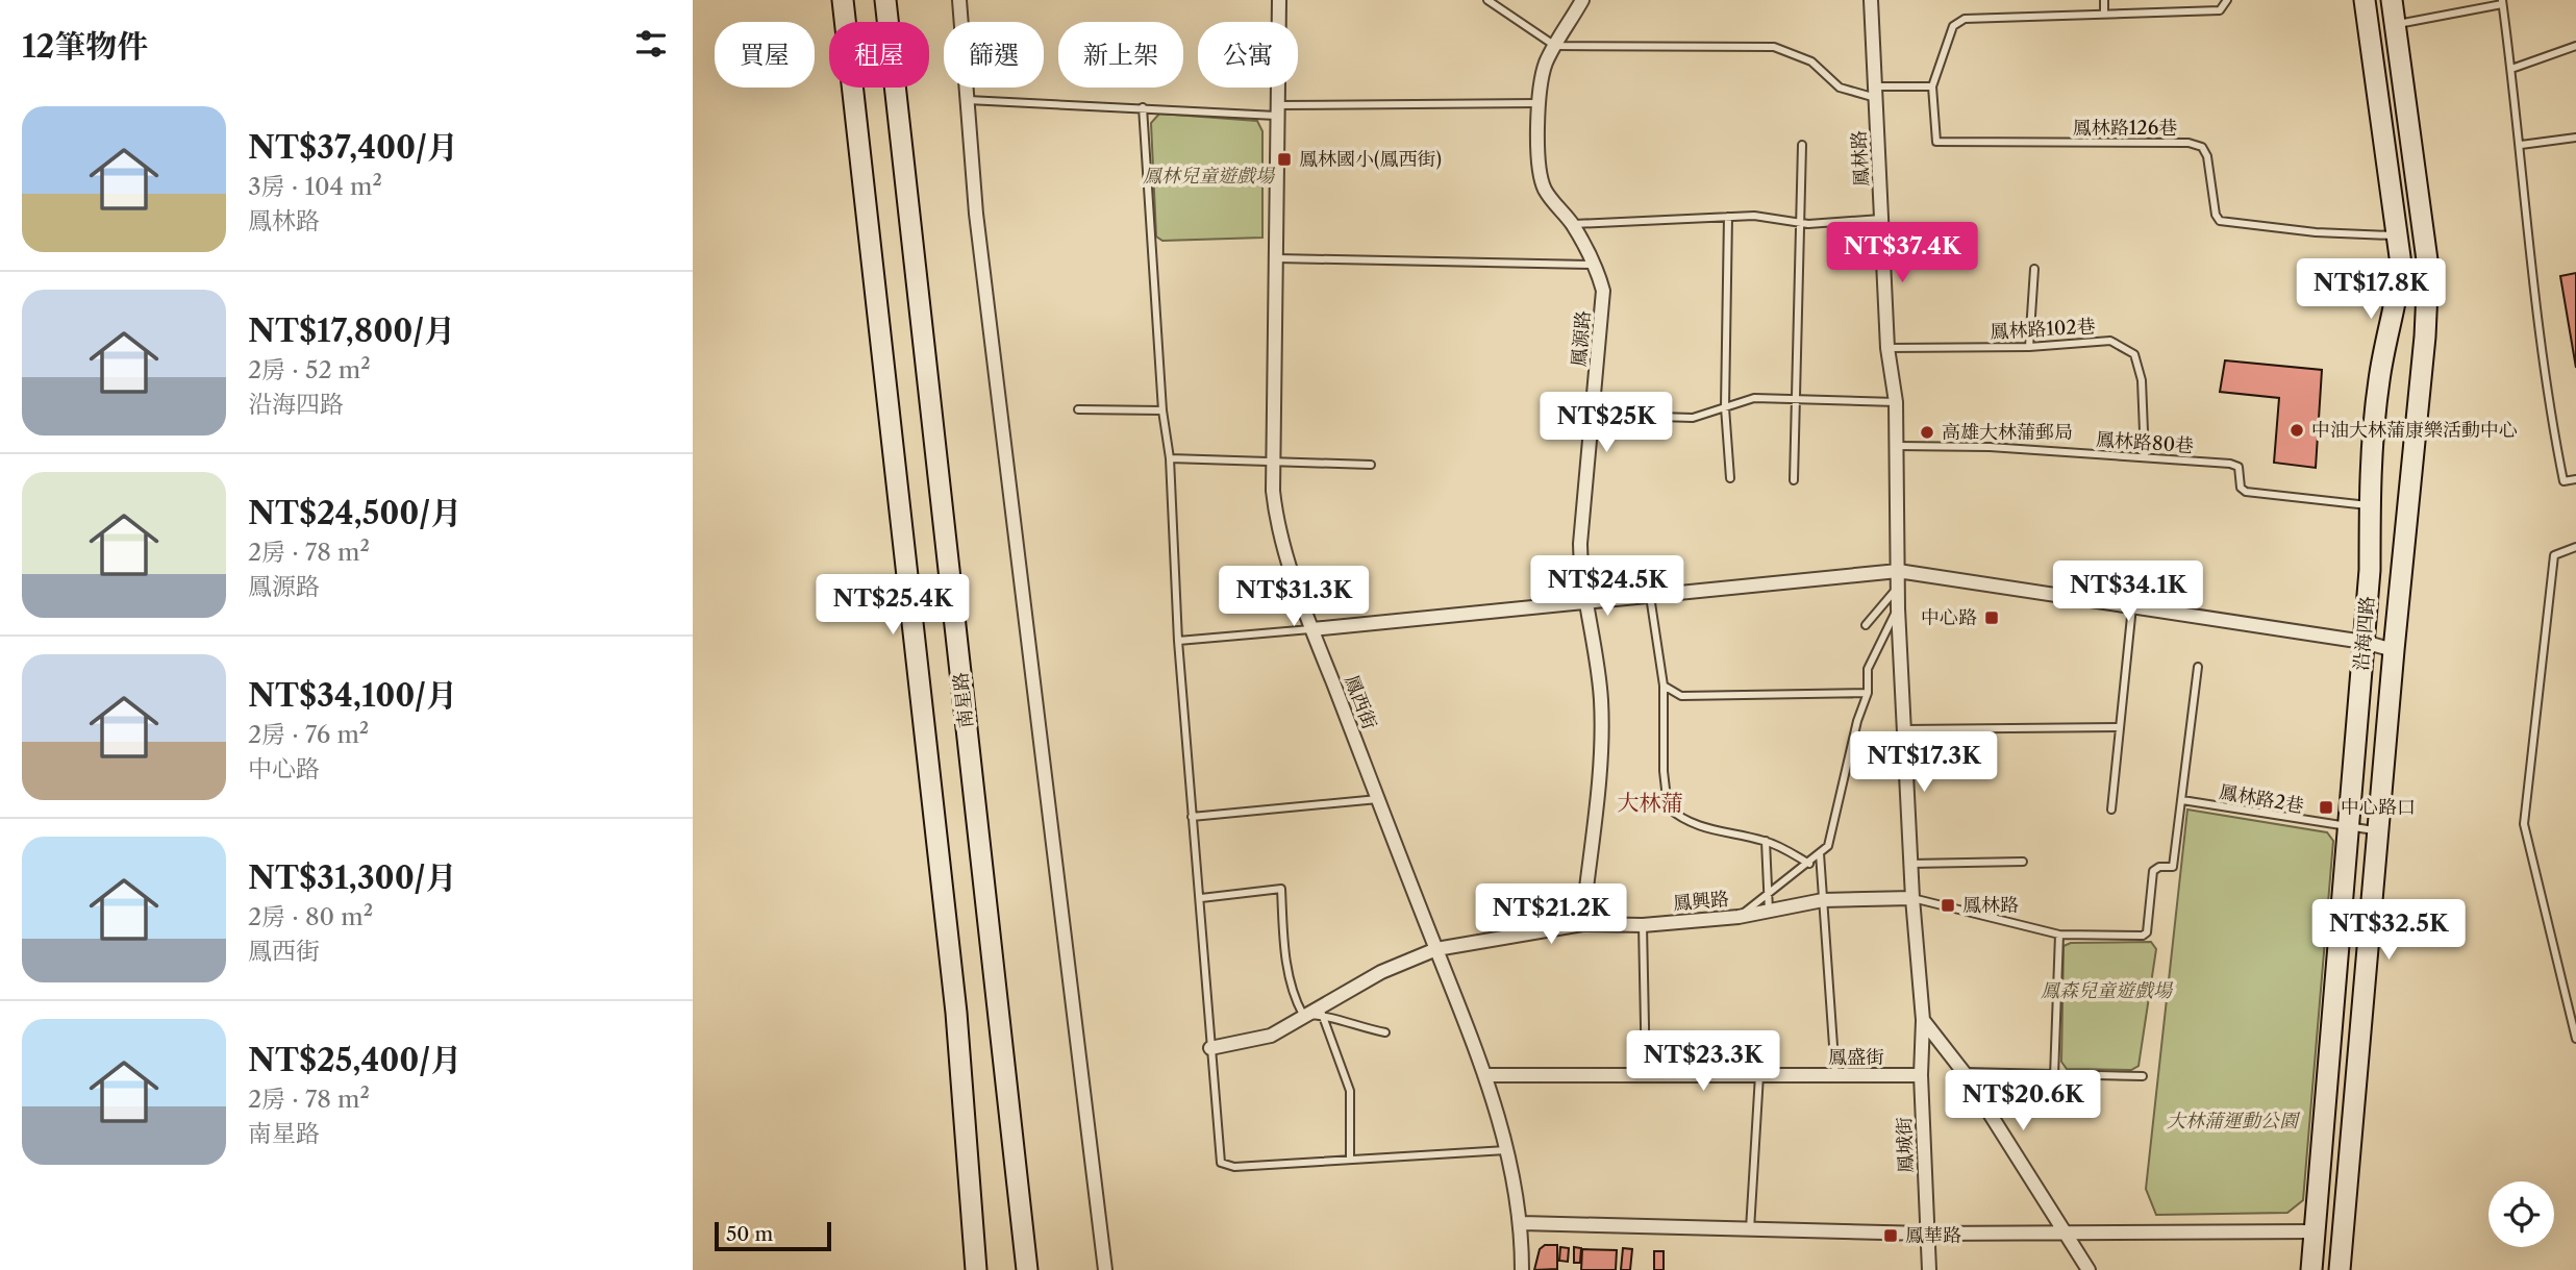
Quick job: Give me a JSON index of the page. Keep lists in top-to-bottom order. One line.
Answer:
{"streets":{"street":["鳳林路","鳳源路","沿海四路","南星路","鳳西街","鳳興路","鳳盛街","鳳城街"],"lane":["鳳林路126巷","鳳林路102巷","鳳林路80巷","鳳林路2巷"]},"crossings":[["鳳林路126巷","沿海四路"],["鳳林路","鳳林路102巷"],["鳳林路","鳳林路80巷"],["鳳林路","鳳興路"],["鳳林路","鳳城街"],["鳳林路102巷","鳳林路80巷"],["鳳源路","鳳興路"],["鳳林路80巷","沿海四路"],["沿海四路","鳳林路2巷"],["鳳西街","鳳興路"],["鳳西街","鳳盛街"],["鳳盛街","鳳城街"]],"districts":["大林蒲"],"parks":["鳳林兒童遊戲場","鳳森兒童遊戲場","大林蒲運動公園"],"places":{"transit":["鳳林國小(鳳西街)","中心路","中心路口","鳳林路","鳳華路"],"other":["中油大林蒲康樂活動中心","高雄大林蒲郵局"]},"scale_bar":"50 m","page":{"heading":"12筆物件","chip":["買屋","租屋","篩選","新上架","公寓"],"list":[{"name":"NT$37,400/月","note":"3房 · 104 m² · 鳳林路"},{"name":"NT$17,800/月","note":"2房 · 52 m² · 沿海四路"},{"name":"NT$24,500/月","note":"2房 · 78 m² · 鳳源路"},{"name":"NT$34,100/月","note":"2房 · 76 m² · 中心路"},{"name":"NT$31,300/月","note":"2房 · 80 m² · 鳳西街"},{"name":"NT$25,400/月","note":"2房 · 78 m² · 南星路"}],"price":["NT$37.4K","NT$17.8K","NT$25K","NT$24.5K","NT$34.1K","NT$31.3K","NT$25.4K","NT$17.3K","NT$21.2K","NT$32.5K","NT$23.3K","NT$20.6K"],"scale":"50 m"}}
